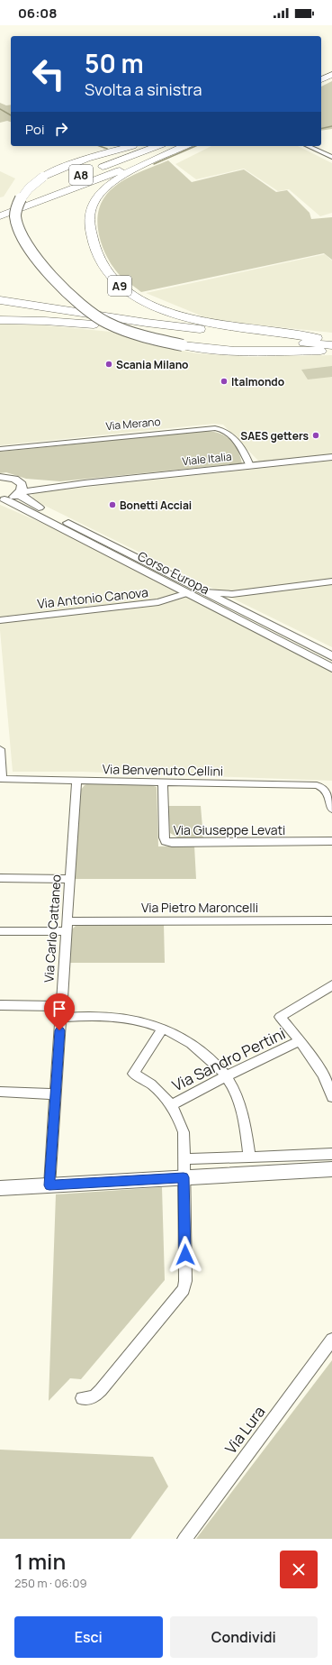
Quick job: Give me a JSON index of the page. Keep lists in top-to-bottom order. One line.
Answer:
{"streets":{"highway":["A8","A9"],"main road":["Viale Italia","Corso Europa"],"street":["Via Merano","Via Antonio Canova","Via Benvenuto Cellini","Via Giuseppe Levati","Via Pietro Maroncelli","Via Carlo Cattaneo","Via Sandro Pertini","Via Lura"]},"crossings":[["Via Merano","Viale Italia"],["Viale Italia","Corso Europa"],["Corso Europa","Via Antonio Canova"],["Via Benvenuto Cellini","Via Giuseppe Levati"],["Via Benvenuto Cellini","Via Carlo Cattaneo"],["Via Pietro Maroncelli","Via Carlo Cattaneo"]],"places":["Scania Milano","Italmondo","SAES getters","Bonetti Acciai"],"page":{"status":"06:08","turn":["50 m","Svolta a sinistra"],"then":"Poi","heading":["1 min","250 m · 06:09"],"buttons":["Esci","Condividi"]}}
